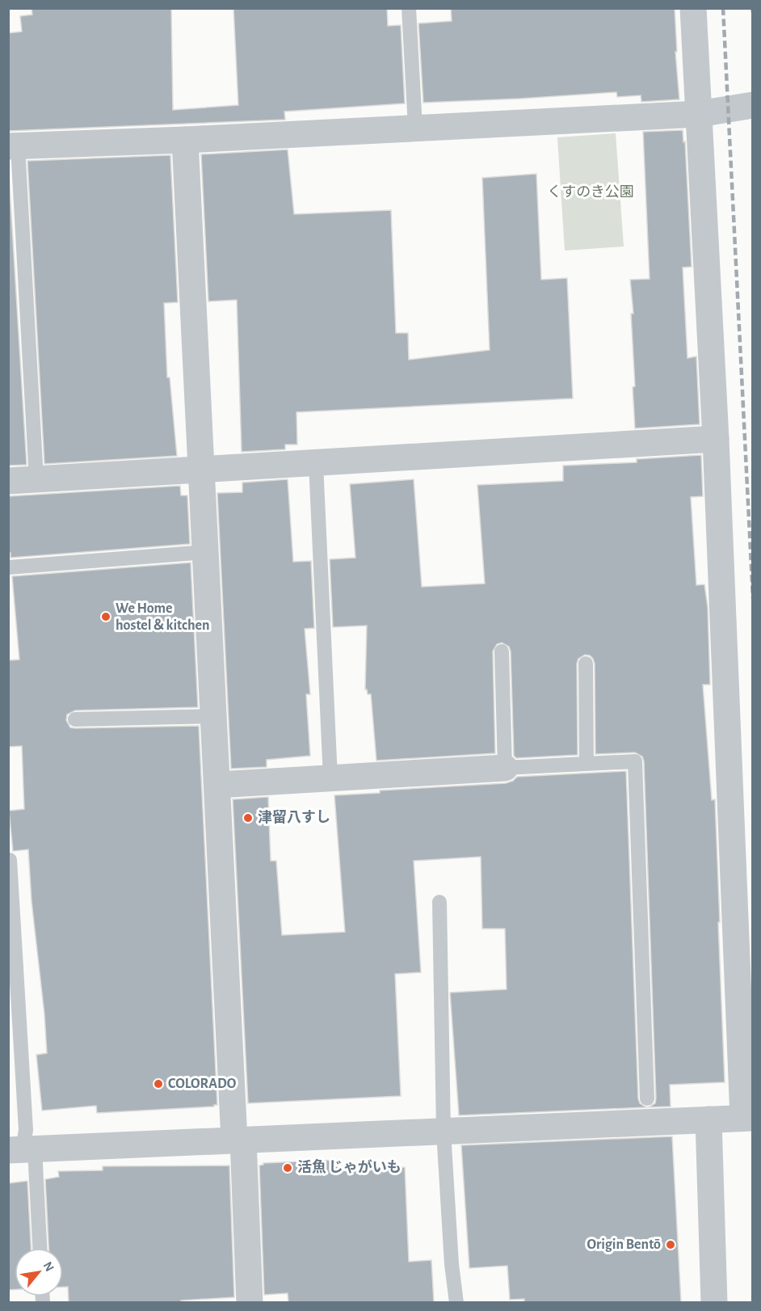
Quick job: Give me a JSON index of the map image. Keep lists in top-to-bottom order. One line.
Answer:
{"parks":["くすのき公園"],"places":["We Home hostel＆kitchen","津留八すし","COLORADO","活魚 じゃがいも","Origin Bentō"],"north":"top right"}
